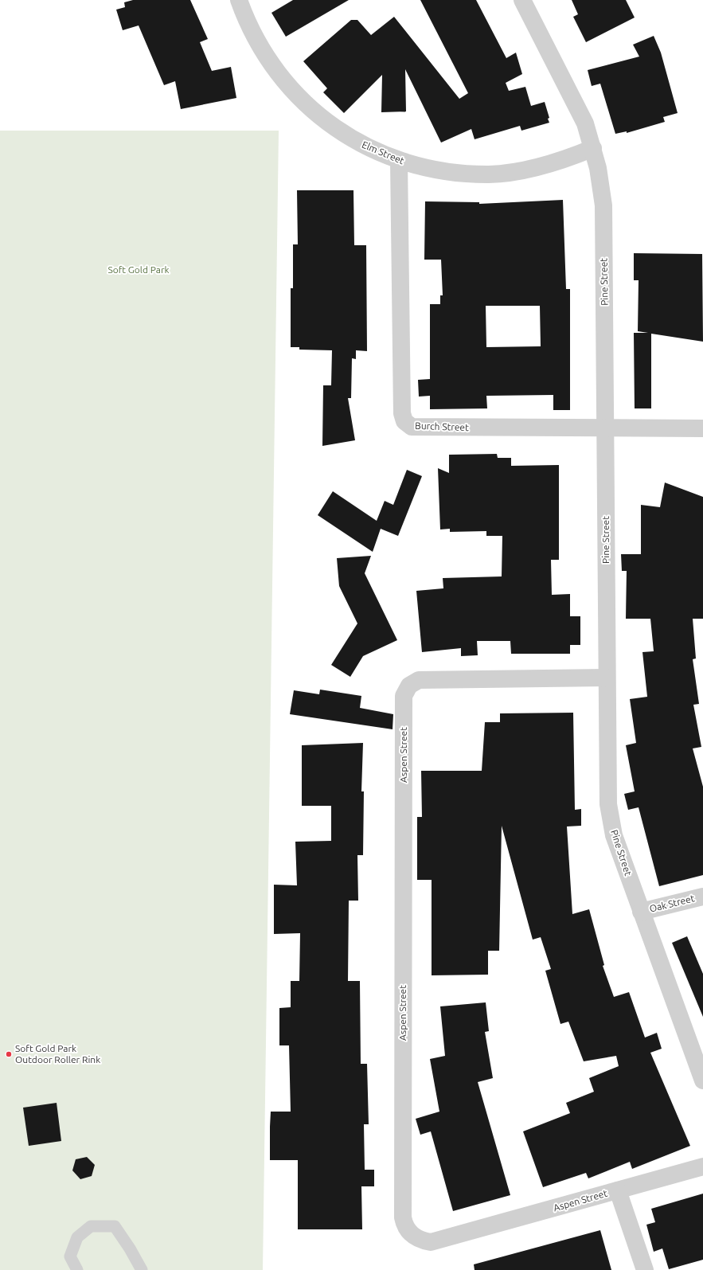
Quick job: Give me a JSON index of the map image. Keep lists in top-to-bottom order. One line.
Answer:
{"streets":{"street":["Elm Street","Pine Street","Burch Street","Aspen Street","Oak Street"]},"crossings":[["Elm Street","Pine Street"],["Elm Street","Burch Street"],["Pine Street","Burch Street"],["Pine Street","Aspen Street"],["Pine Street","Oak Street"]],"parks":["Soft Gold Park"],"places":["Soft Gold Park Outdoor Roller Rink"]}
